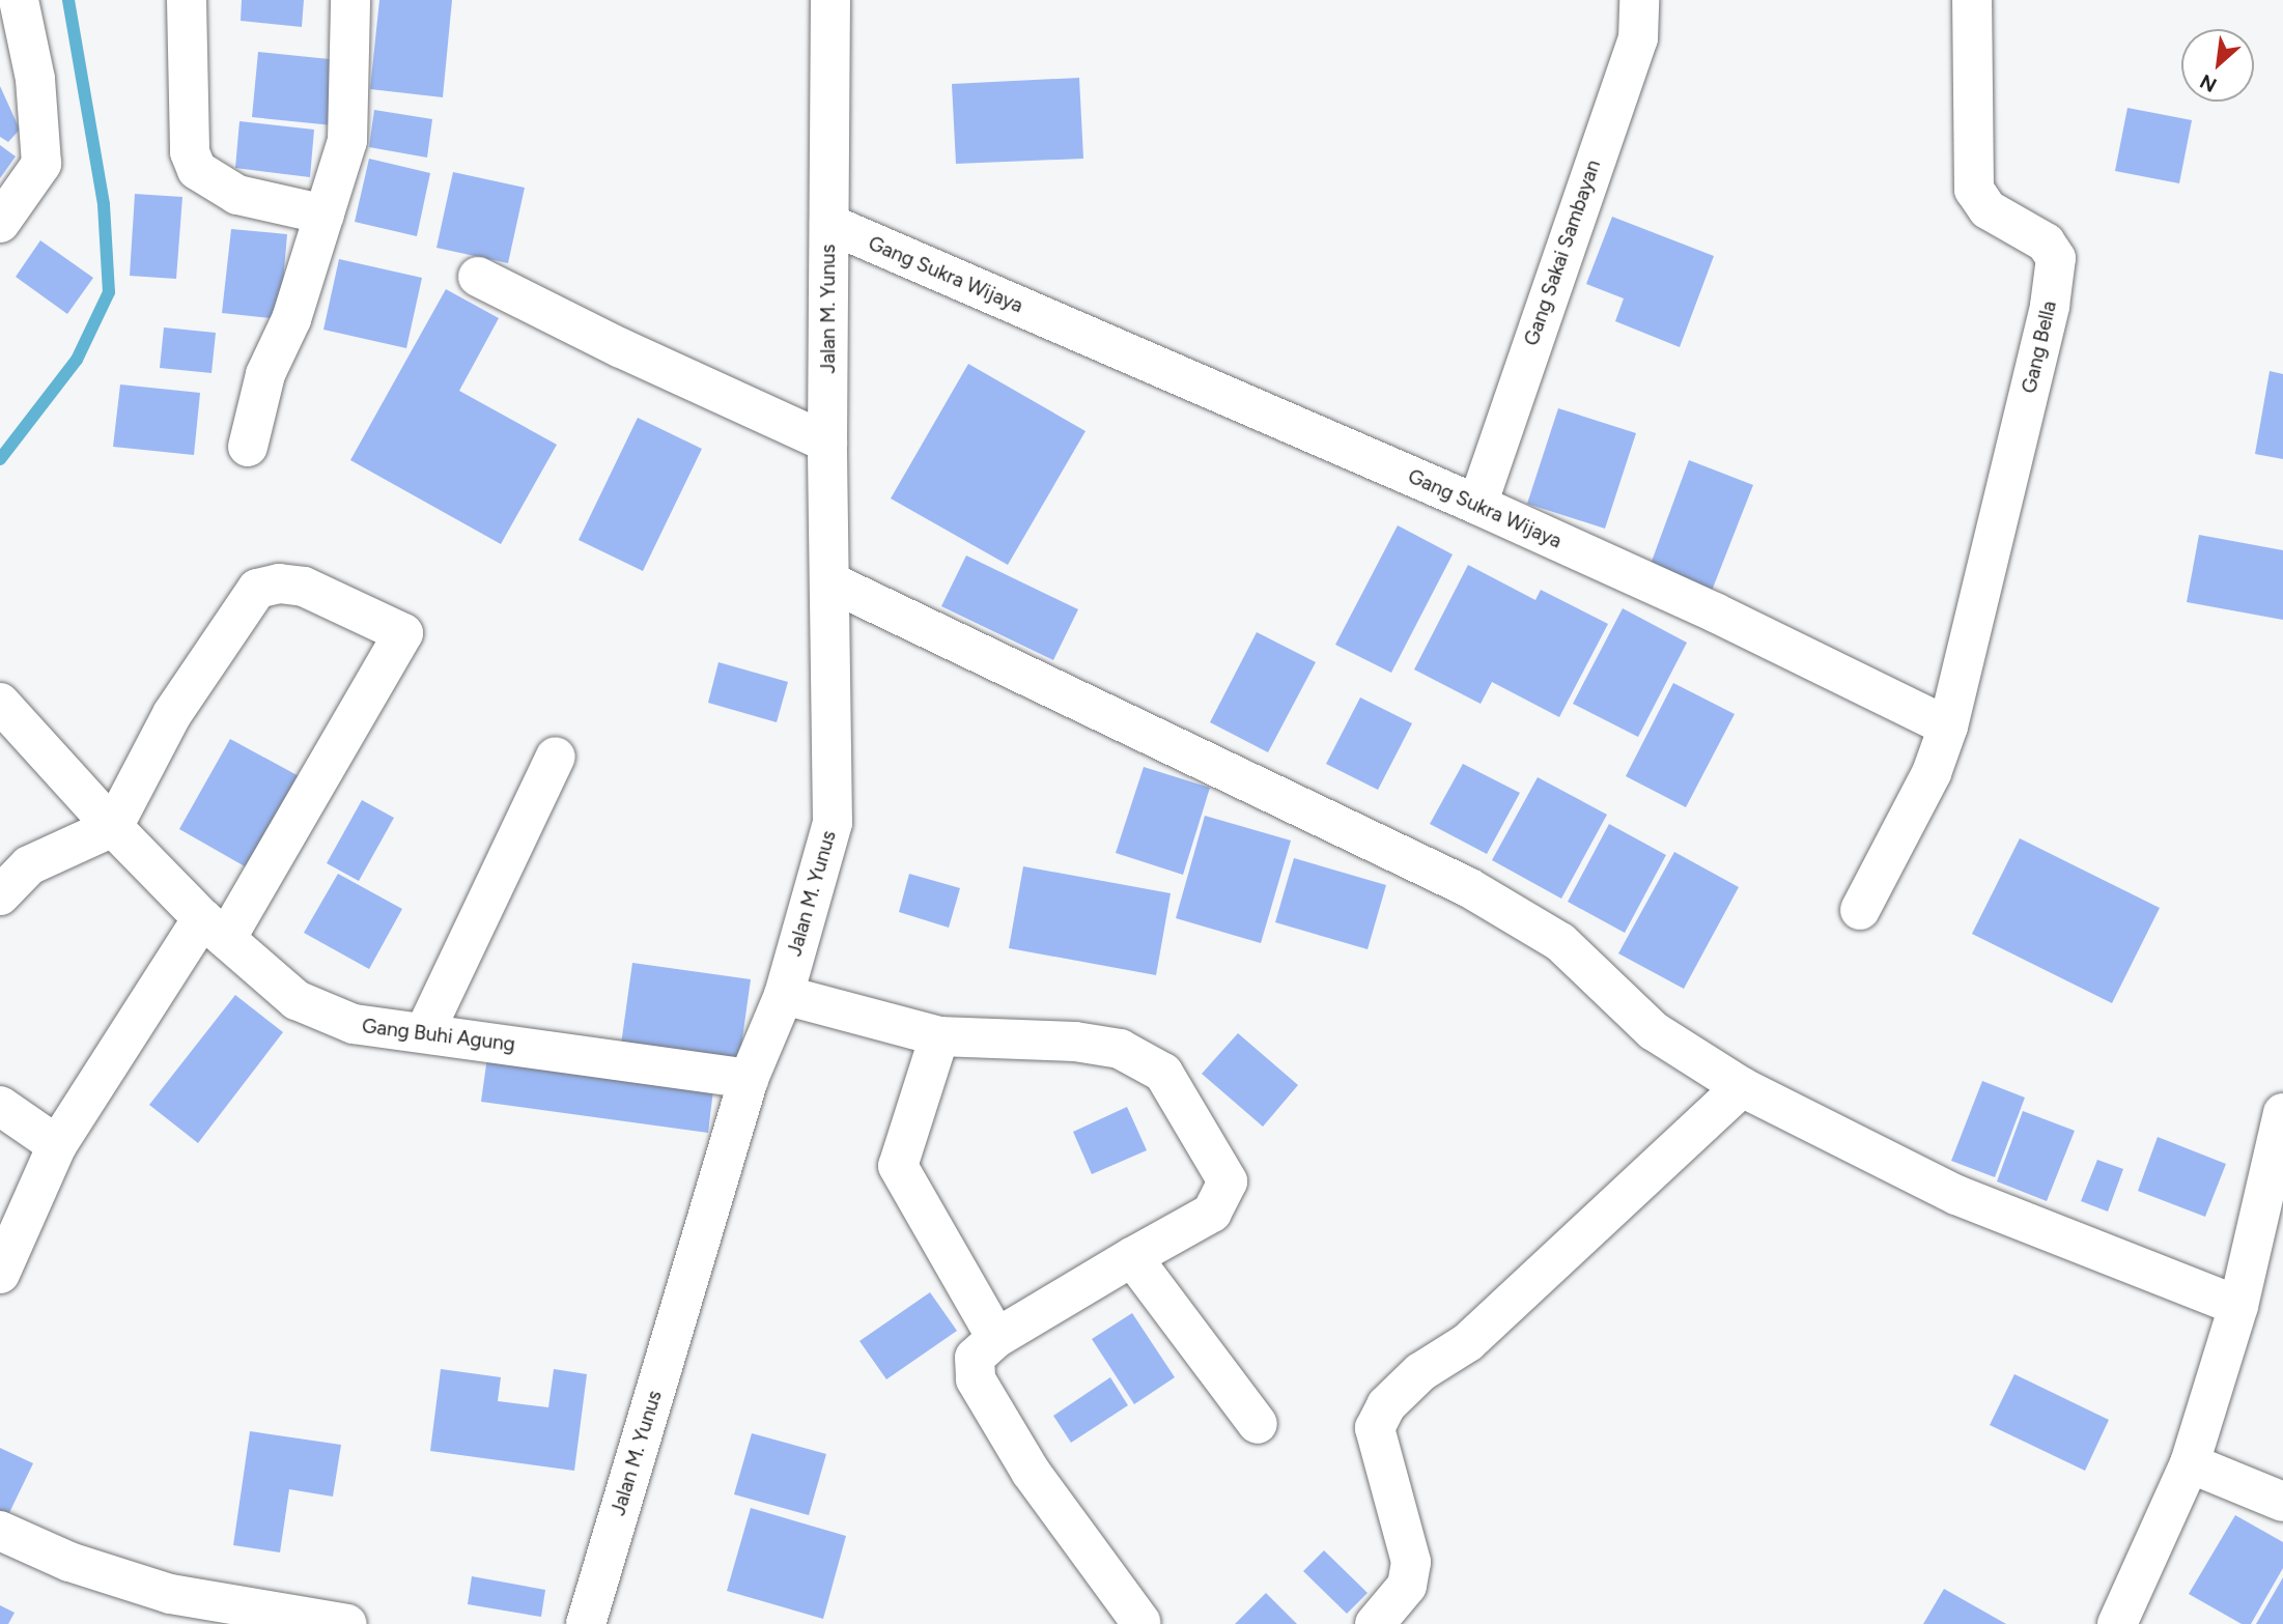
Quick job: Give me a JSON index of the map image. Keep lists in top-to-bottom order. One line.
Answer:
{"streets":{"street":["Gang Sakai Sambayan","Gang Sukra Wijaya","Jalan M. Yunus","Gang Bella","Gang Buhi Agung"]},"crossings":[["Gang Sakai Sambayan","Gang Sukra Wijaya"],["Gang Sukra Wijaya","Jalan M. Yunus"],["Gang Sukra Wijaya","Gang Bella"],["Jalan M. Yunus","Gang Buhi Agung"]],"north":"bottom left"}
